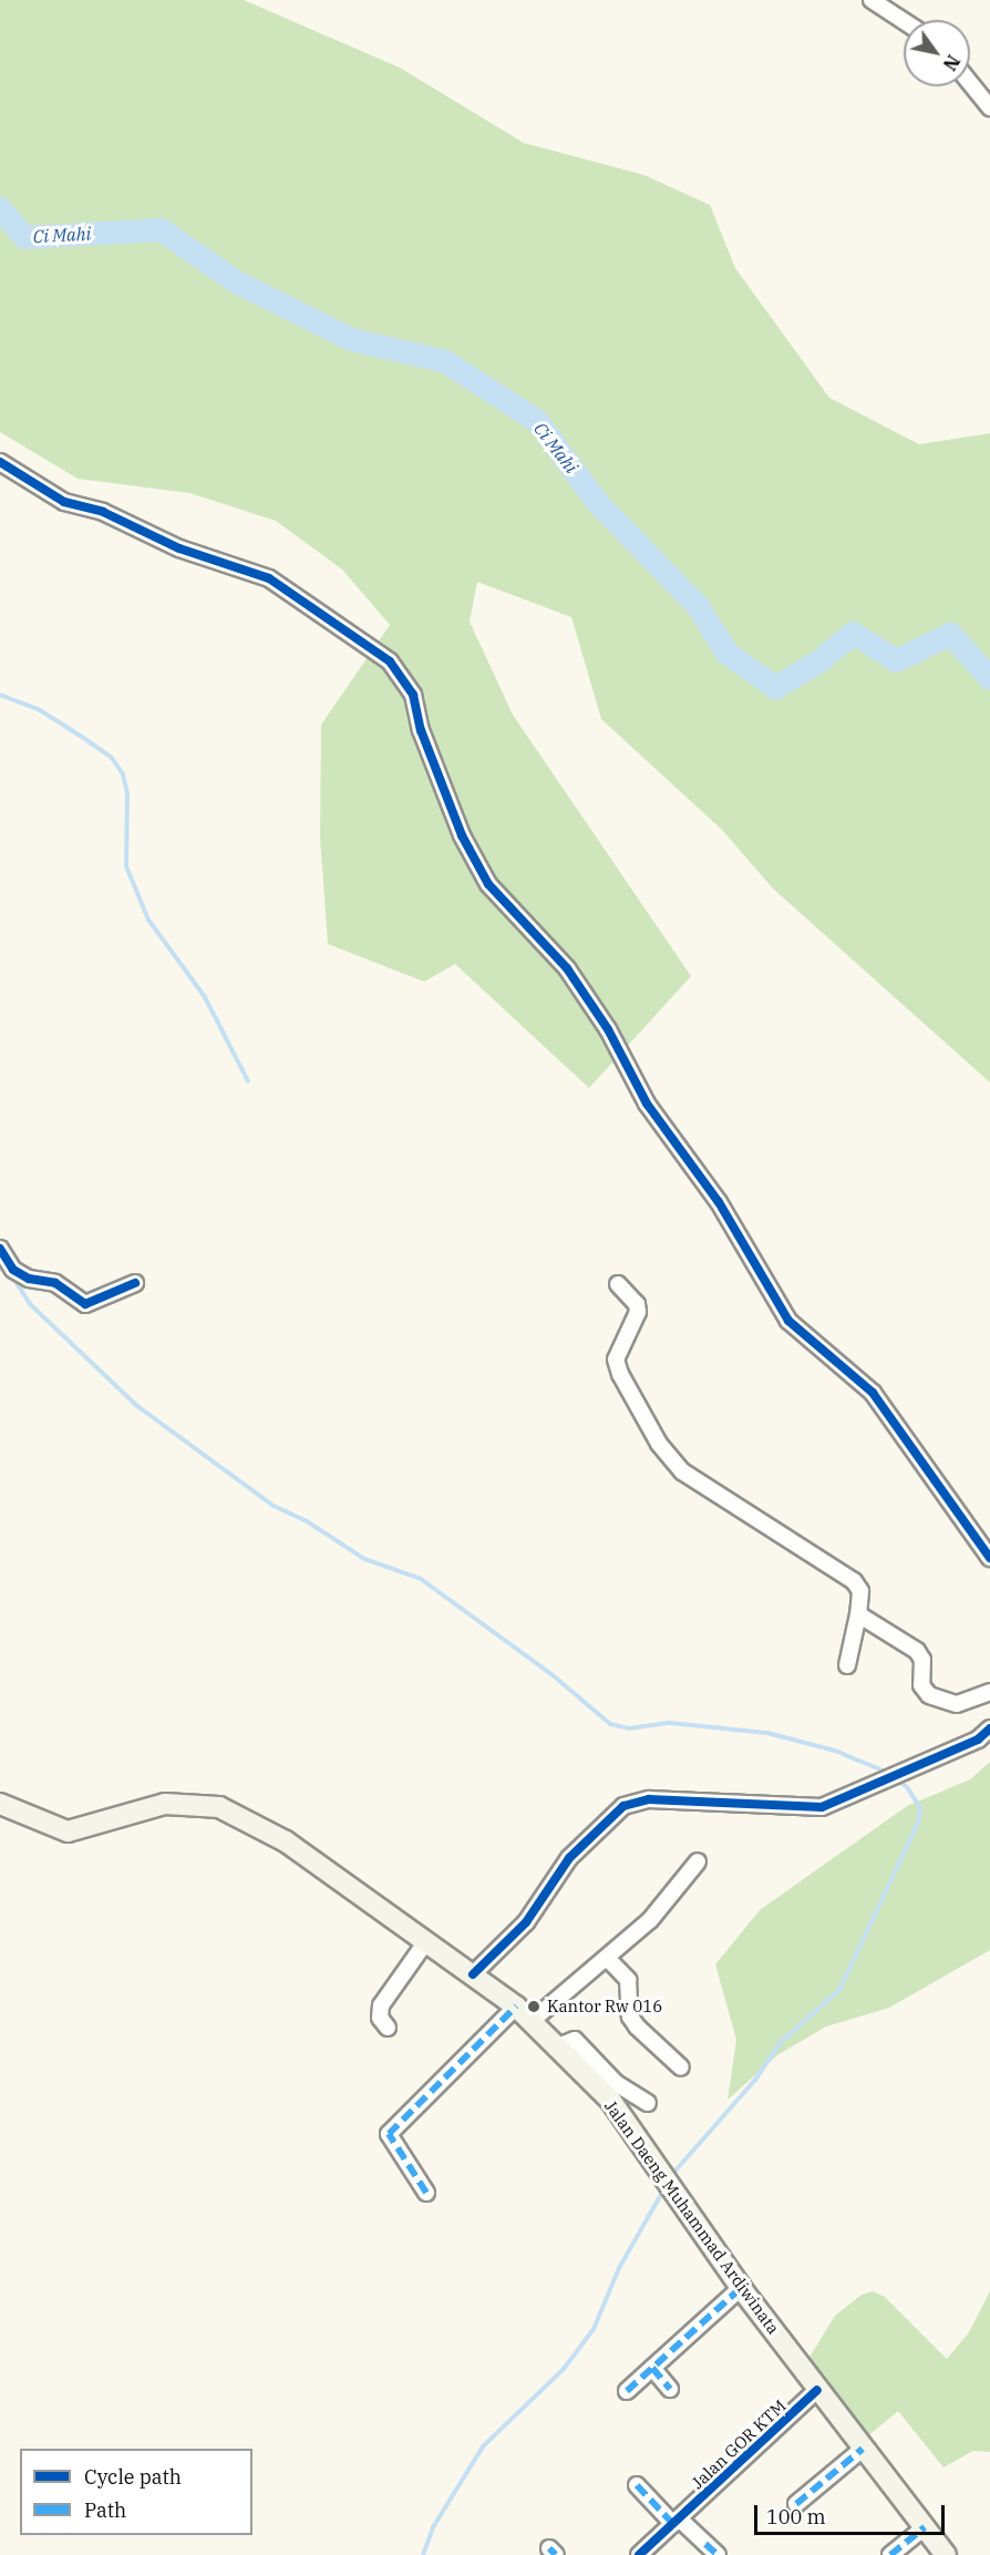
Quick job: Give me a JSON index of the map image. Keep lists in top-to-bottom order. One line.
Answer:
{"streets":{"main road":["Jalan Daeng Muhammad Ardiwinata"],"street":["Jalan GOR KTM"]},"crossings":[["Jalan Daeng Muhammad Ardiwinata","Jalan GOR KTM"]],"water":["Ci Mahi"],"places":["Kantor Rw 016"],"legend":["Cycle path","Path"],"scale_bar":"100 m","north":"bottom right"}
